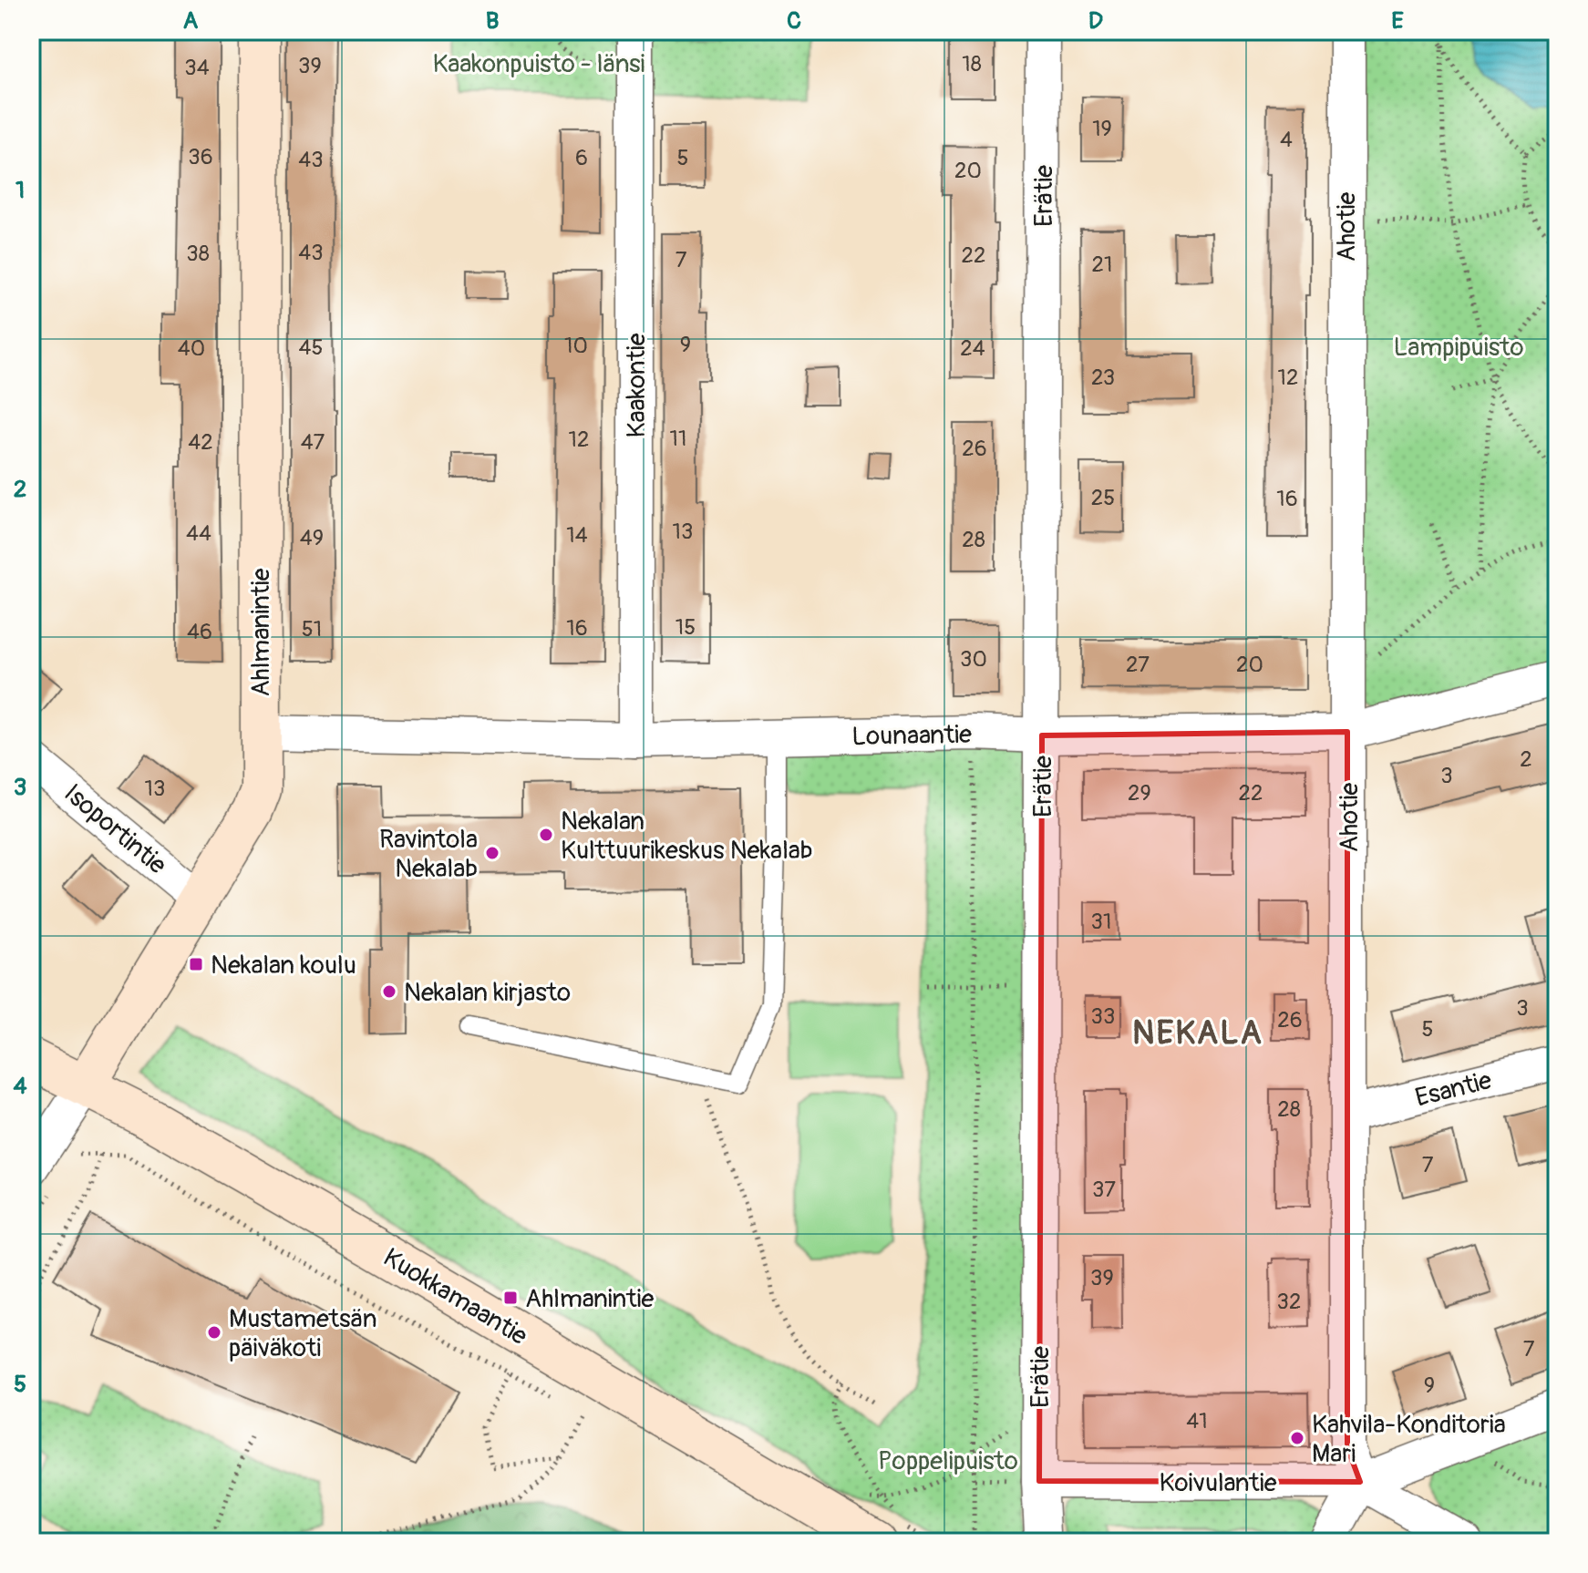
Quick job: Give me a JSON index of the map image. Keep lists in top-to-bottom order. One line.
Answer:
{"streets":{"street":["Erätie","Ahotie","Kaakontie","Ahlmanintie","Lounaantie","Isoportintie","Esantie","Kuokkamaantie","Koivulantie"]},"crossings":[["Erätie","Lounaantie"],["Erätie","Koivulantie"],["Ahotie","Lounaantie"],["Ahotie","Esantie"],["Ahotie","Koivulantie"],["Kaakontie","Lounaantie"],["Ahlmanintie","Lounaantie"],["Ahlmanintie","Isoportintie"],["Ahlmanintie","Kuokkamaantie"]],"districts":["NEKALA"],"parks":["Kaakonpuisto - länsi","Lampipuisto","Poppelipuisto"],"places":{"other":["Nekalan Kulttuurikeskus Nekalab","Ravintola Nekalab","Nekalan kirjasto","Mustametsän päiväkoti","Kahvila-Konditoria Mari"],"transit":["Nekalan koulu","Ahlmanintie"]},"house_numbers":["18","39","34","19","4","36","6","5","43","20","43","38","22","7","21","9","10","45","40","24","23","12","11","12","42","47","26","25","16","13","44","14","49","28","15","16","51","46","30","27","20","2","3","13","29","22","31","3","33","26","5","28","7","37","39","32","7","9","41"],"grid":{"columns":["A","B","C","D","E"],"rows":["1","2","3","4","5"]}}
